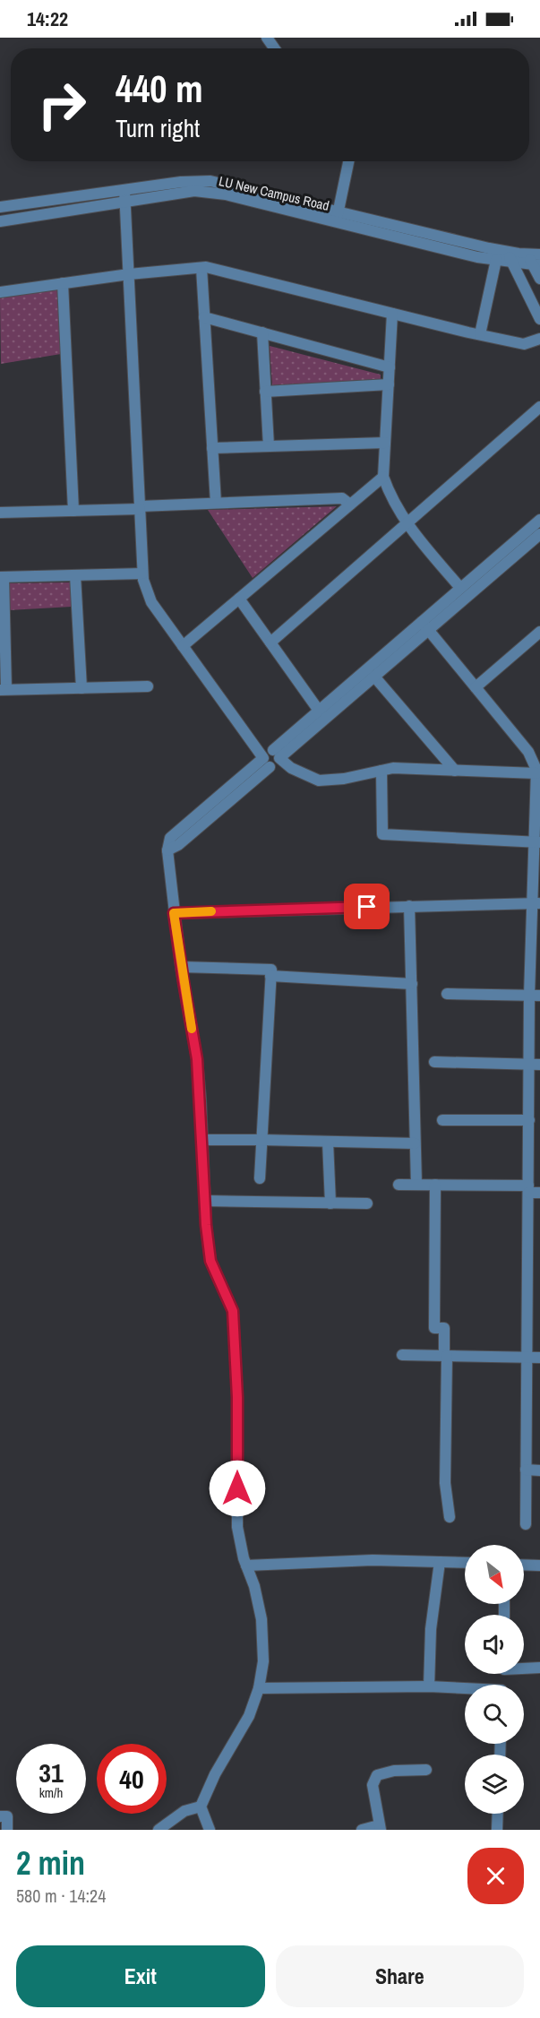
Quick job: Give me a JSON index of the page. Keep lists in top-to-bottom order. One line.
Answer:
{"streets":{"street":["LU New Campus Road"]},"north":"bottom right","page":{"status":"14:22","turn":["440 m","Turn right"],"speed":"31 km/h","limit":"40","heading":["2 min","580 m · 14:24"],"buttons":["Exit","Share"]}}
